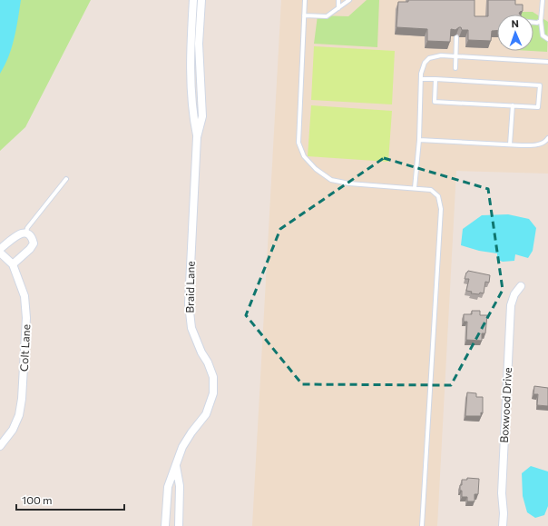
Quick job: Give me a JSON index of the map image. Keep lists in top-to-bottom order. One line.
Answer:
{"streets":{"street":["Braid Lane","Colt Lane","Boxwood Drive"]},"scale_bar":"100 m","north":"top"}
